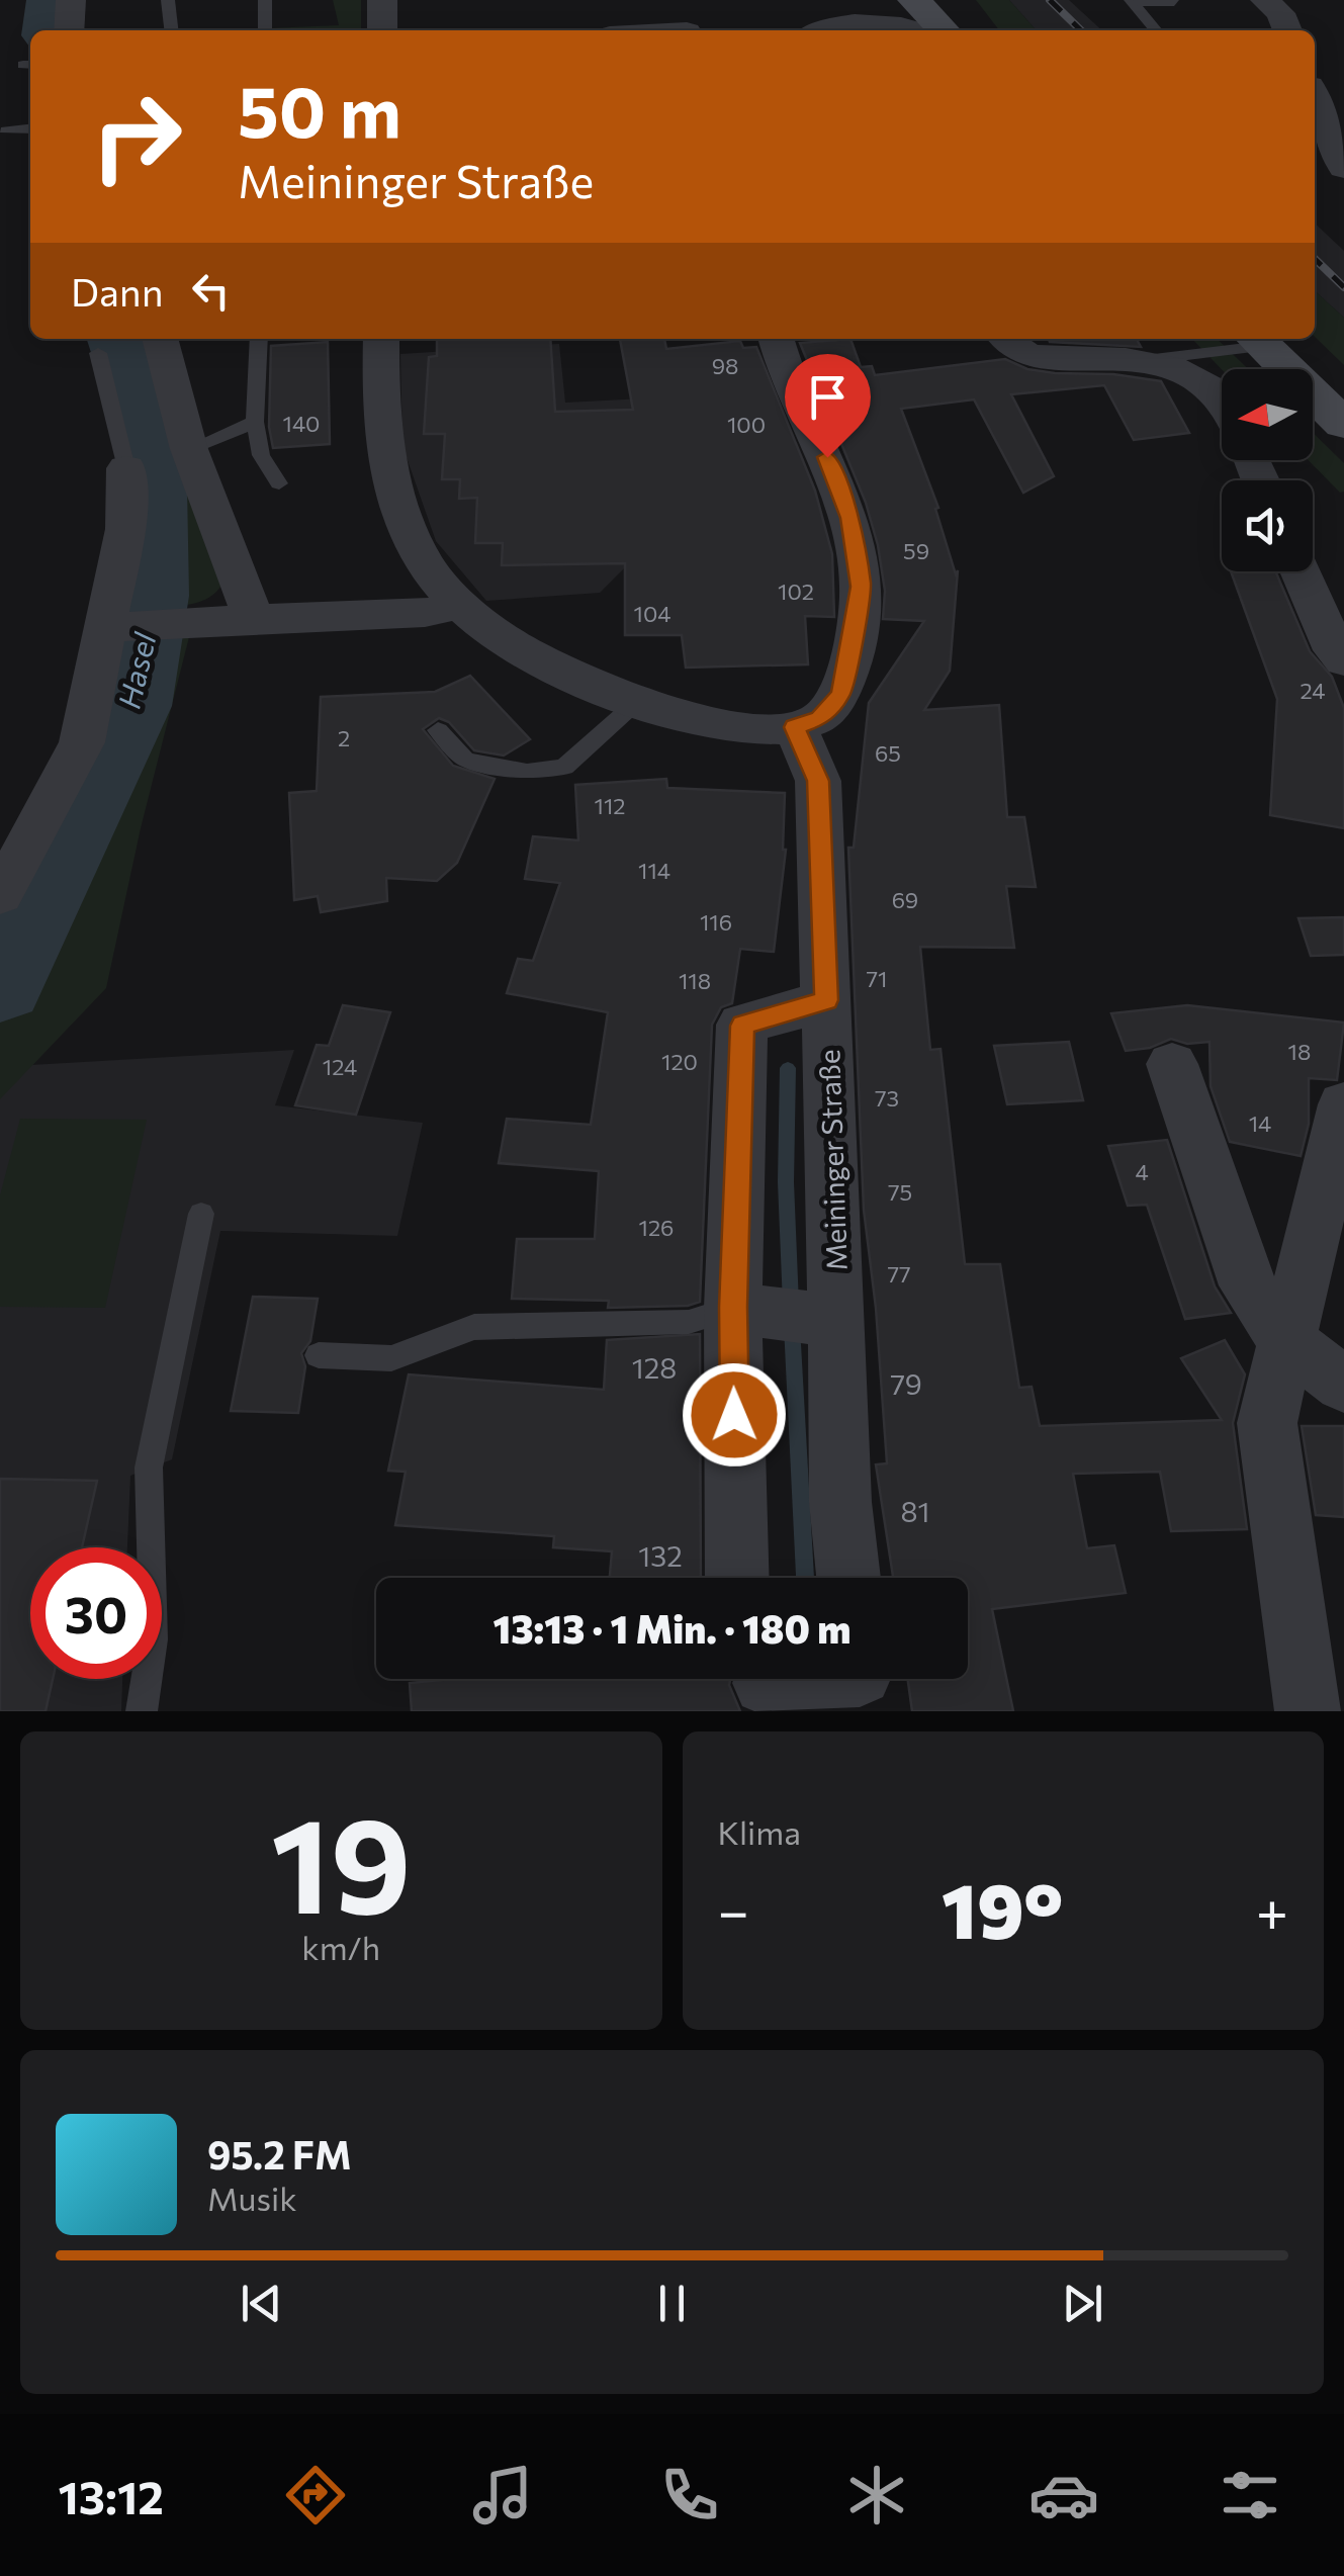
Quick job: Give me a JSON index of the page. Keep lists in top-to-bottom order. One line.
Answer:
{"streets":{"street":["Meininger Straße"]},"water":["Hasel"],"house_numbers":["98","140","100","59","102","104","24","2","65","112","114","69","116","71","118","18","120","124","73","14","4","75","126","77","128","79","81","132"],"north":"left","page":{"turn":["50 m","Meininger Straße"],"then":"Dann","limit":"30","trip":"13:13 · 1 Min. · 180 m","tile":[["19","km/h"],"Klima"],"heat":["−","19°","+"],"song":["95.2 FM","Musik"],"tabs":"13:12"}}
